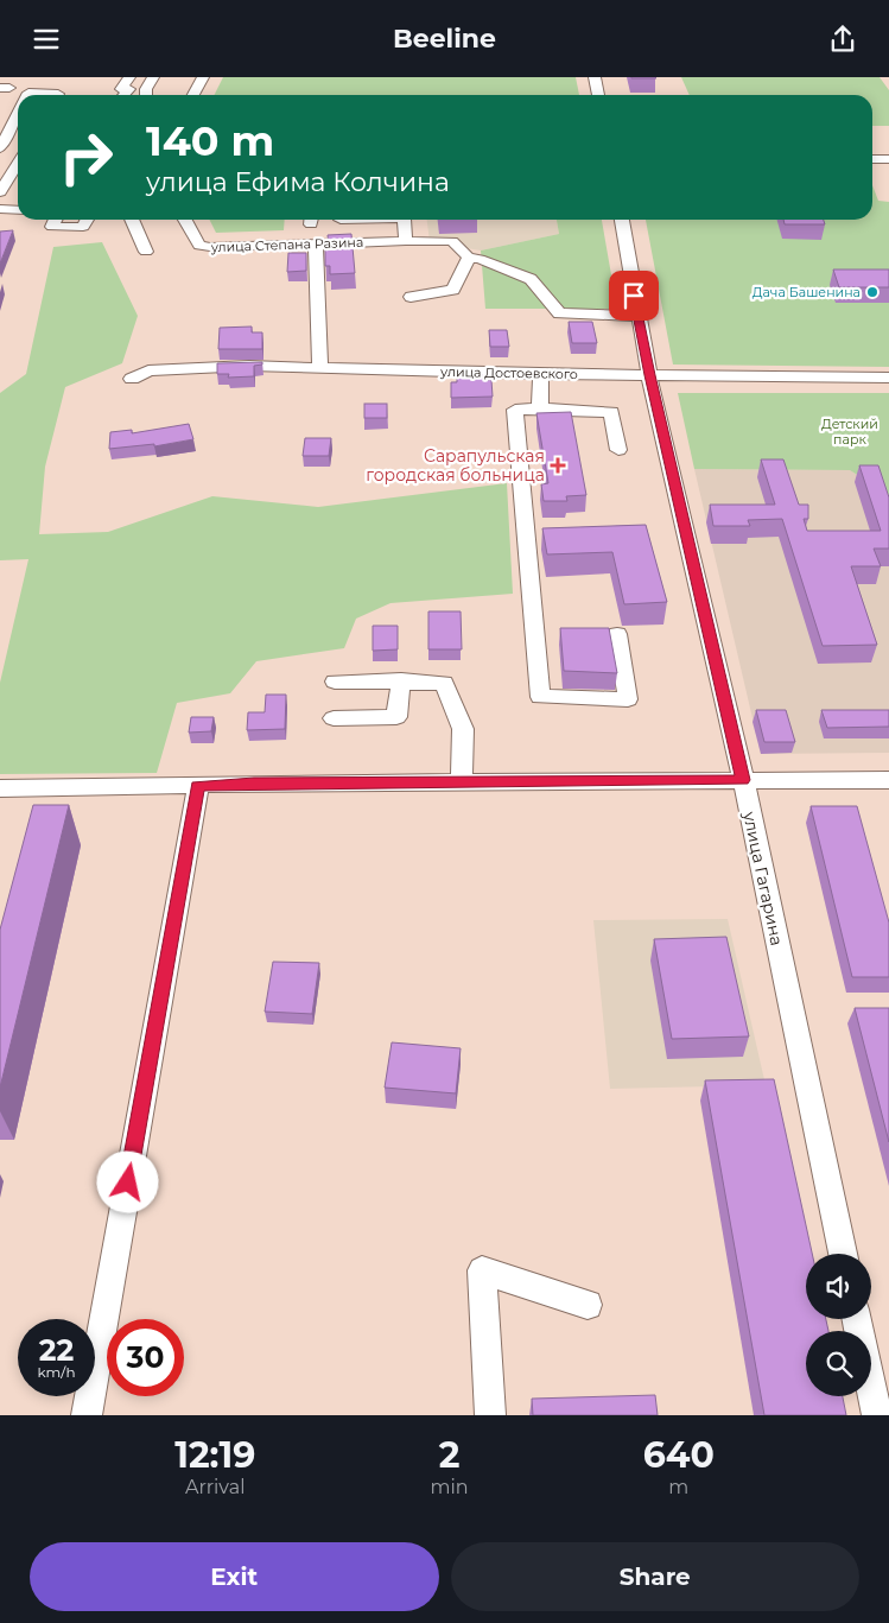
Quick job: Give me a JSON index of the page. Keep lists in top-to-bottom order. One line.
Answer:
{"streets":{"street":["улица Степана Разина","улица Достоевского","улица Гагарина"]},"crossings":[["улица Достоевского","улица Гагарина"]],"parks":["Детский парк"],"places":{"other":["Дача Башенина"],"health":["Сарапульская городская больница"]},"page":{"header":"Beeline","turn":["140 m","улица Ефима Колчина"],"speed":"22 km/h","limit":"30","eta":["12:19","Arrival","2","min","640","m"],"buttons":["Exit","Share"]}}
